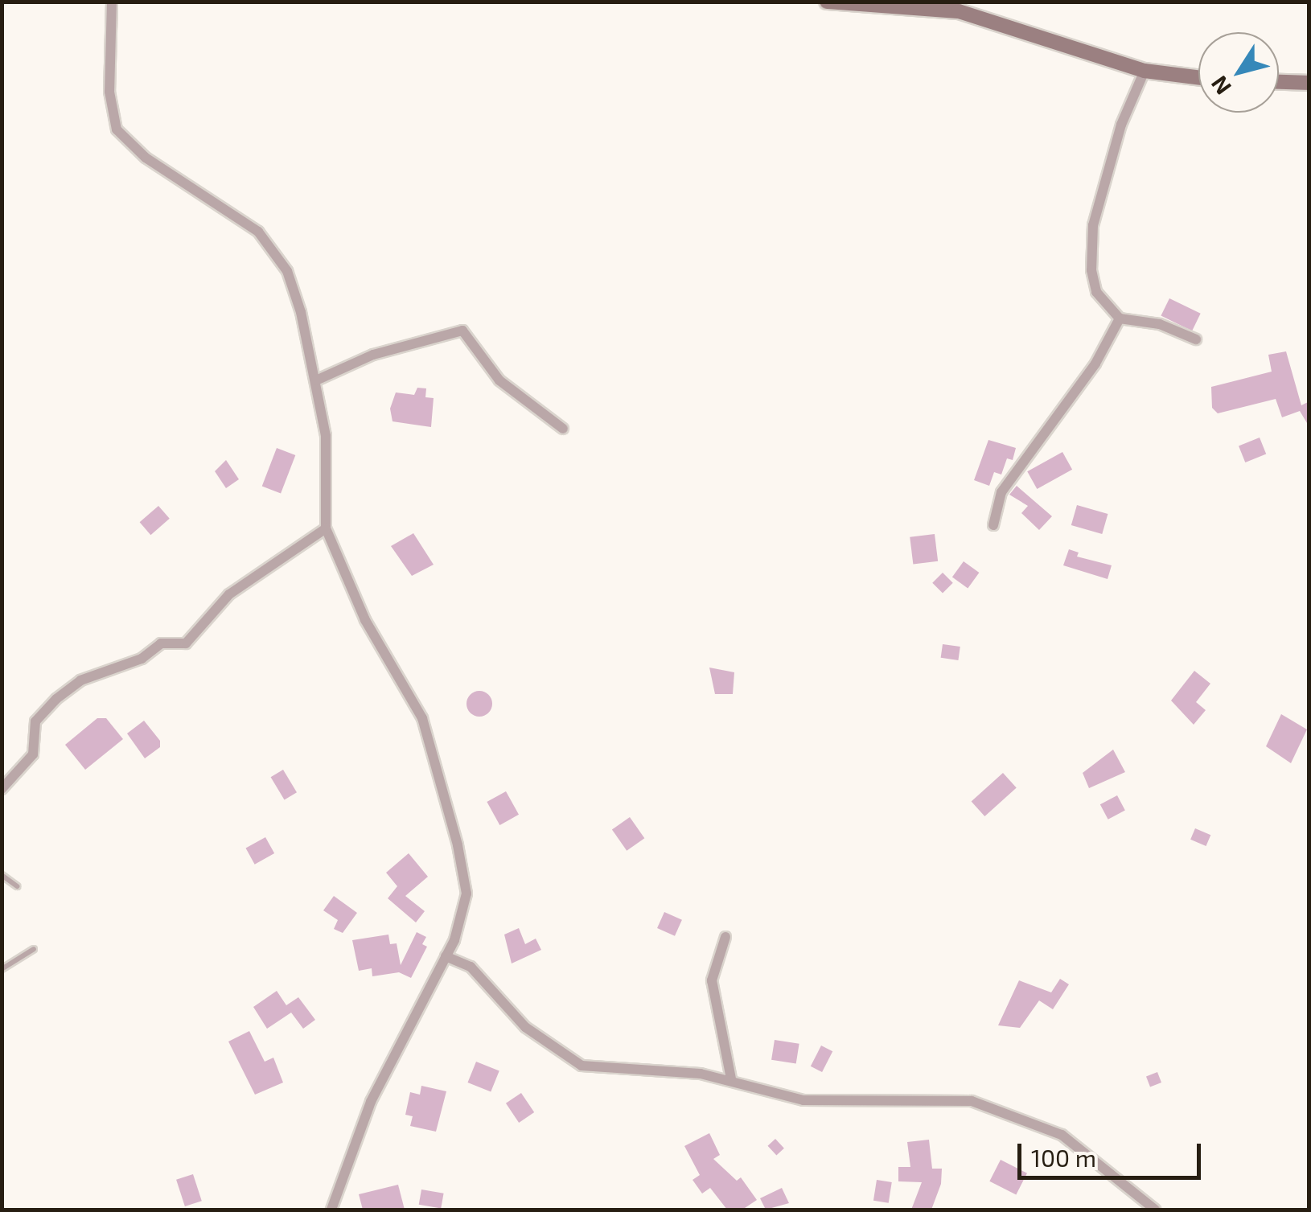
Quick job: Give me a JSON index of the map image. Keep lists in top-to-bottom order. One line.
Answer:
{"scale_bar":"100 m","north":"bottom left"}
